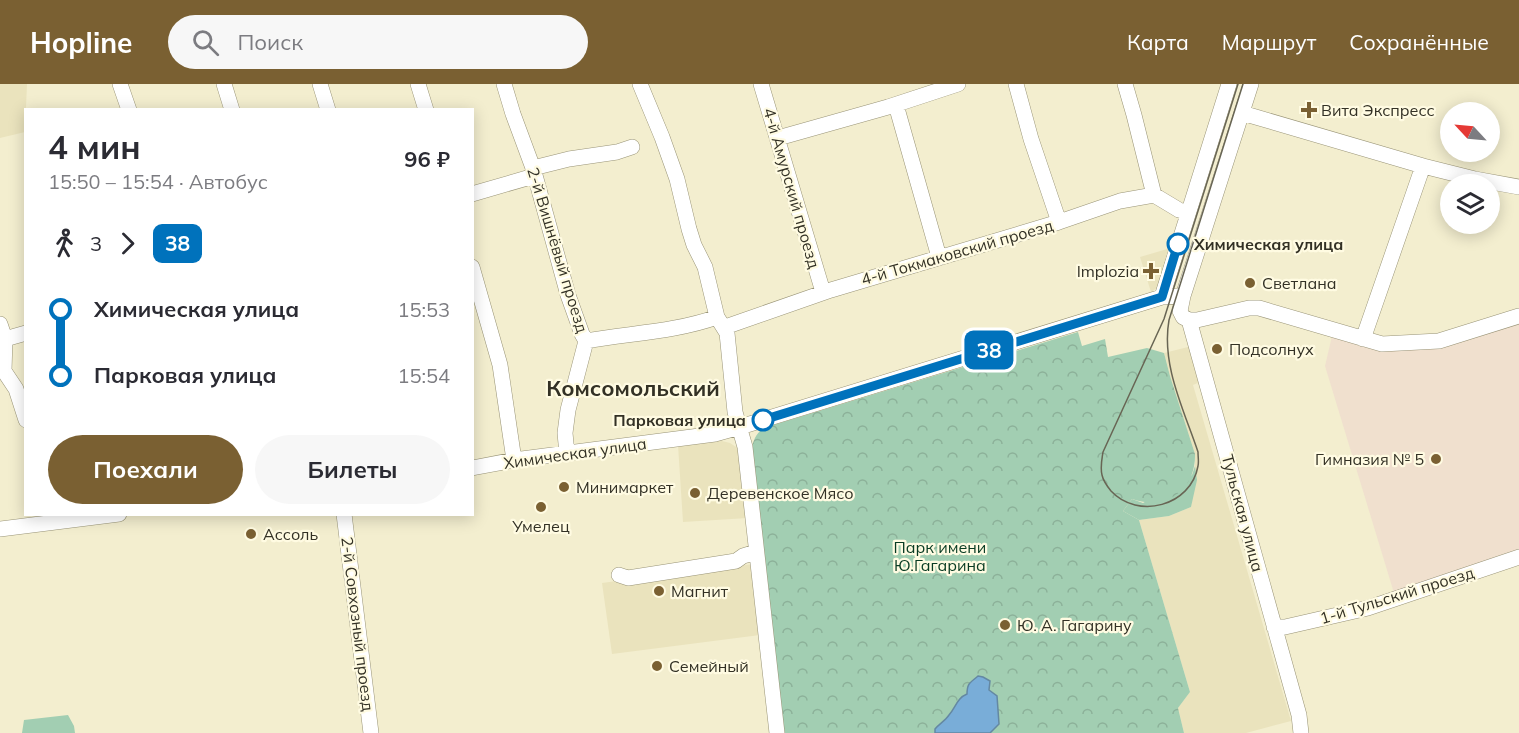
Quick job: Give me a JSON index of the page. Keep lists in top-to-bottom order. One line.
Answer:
{"streets":{"street":["4-й Амурский проезд","2-й Вишнёвый проезд","4-й Токмаковский проезд","Химическая улица","Тульская улица","1-й Тульский проезд","2-й Совхозный проезд"]},"crossings":[["4-й Амурский проезд","4-й Токмаковский проезд"],["2-й Вишнёвый проезд","4-й Токмаковский проезд"],["2-й Вишнёвый проезд","Химическая улица"],["Тульская улица","1-й Тульский проезд"]],"districts":["Комсомольский"],"parks":["Парк имени Ю.Гагарина"],"places":{"health":["Вита Экспресс","Implozia"],"other":["Химическая улица","Светлана","Подсолнух","Парковая улица","Гимназия № 5","Минимаркет","Деревенское Мясо","Умелец","Ассоль","Магнит","Ю. А. Гагарину","Семейный"]},"lines":["bus line 38"],"north":"top left","page":{"header":"Hopline","search":"Поиск","nav":["Карта","Маршрут","Сохранённые"],"on_map":"38","heading":["4 мин","15:50 – 15:54 · Автобус","96 ₽"],"legs":["3","38"],"list":[{"name":"Химическая улица","value":"15:53"},{"name":"Парковая улица","value":"15:54"}],"buttons":["Поехали","Билеты"]}}
